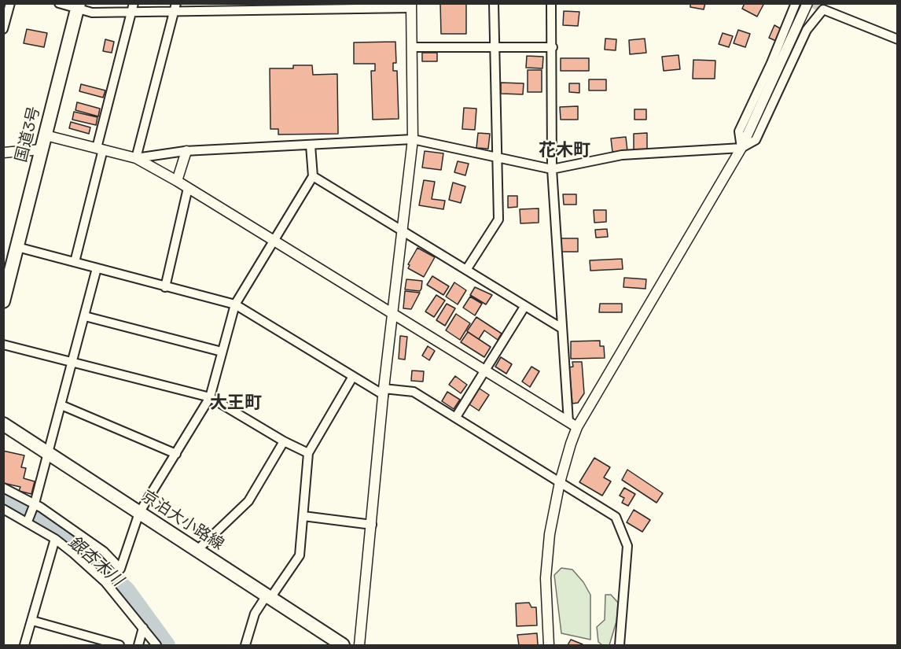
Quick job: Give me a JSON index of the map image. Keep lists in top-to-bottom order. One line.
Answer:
{"streets":{"main road":["国道3号","京泊大小路線"]},"districts":["花木町","大王町"],"water":["銀杏木川"]}
